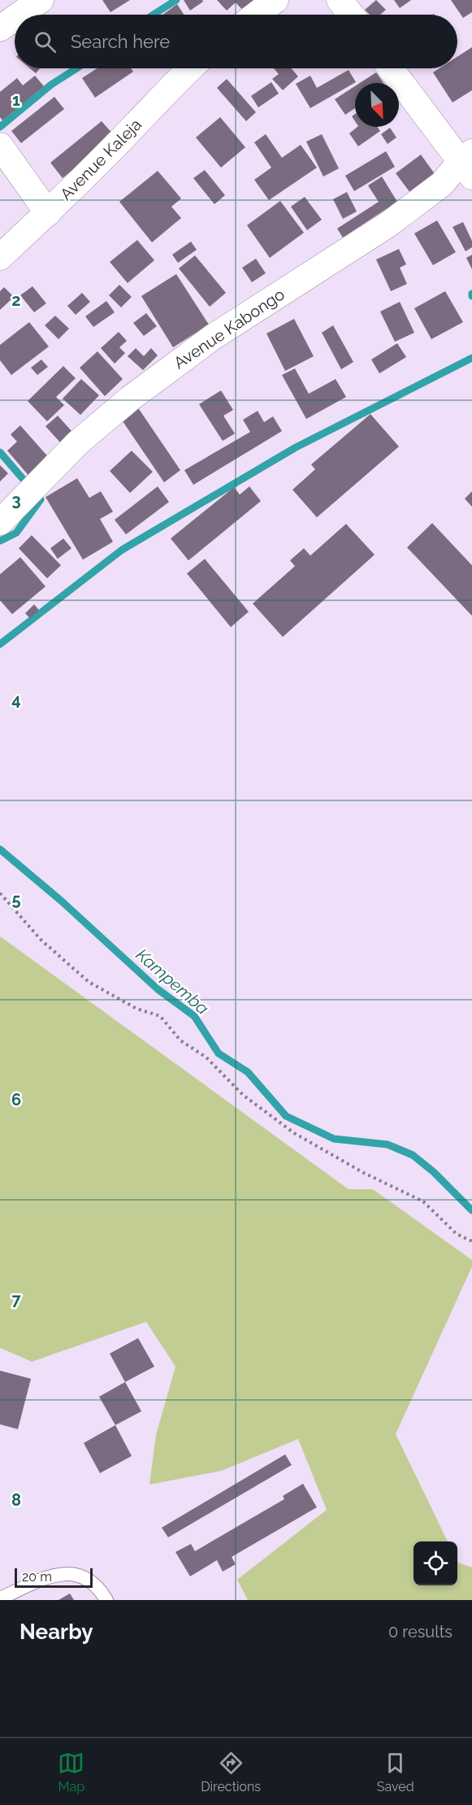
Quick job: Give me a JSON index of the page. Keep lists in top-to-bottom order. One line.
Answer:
{"streets":{"street":["Avenue Kaleja","Avenue Kabongo"]},"water":["Kampemba"],"scale_bar":"20 m","north":"bottom right","page":{"search":"Search here","scale":"20 m","heading":["Nearby","0 results"],"nav":["Map","Directions","Saved"]},"grid":{"rows":["1","2","3","4","5","6","7","8"]}}
